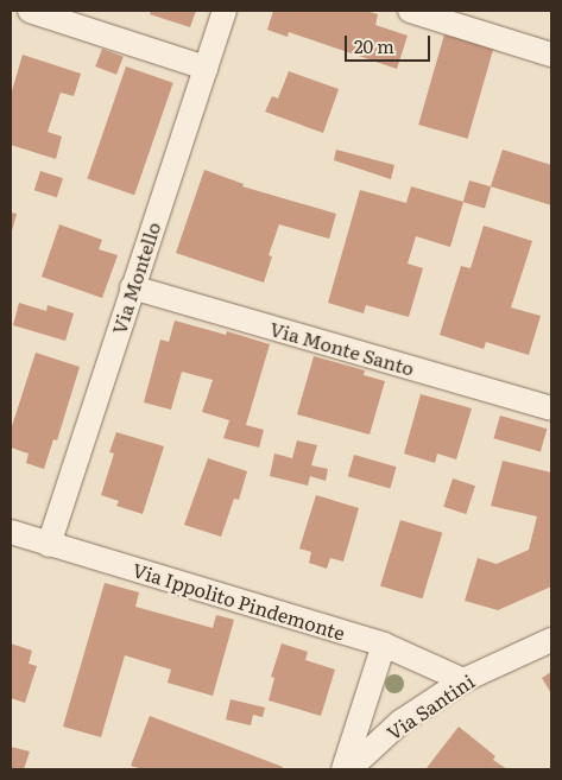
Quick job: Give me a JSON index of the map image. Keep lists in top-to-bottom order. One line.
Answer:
{"streets":{"street":["Via Montello","Via Monte Santo","Via Ippolito Pindemonte","Via Santini"]},"crossings":[["Via Montello","Via Monte Santo"],["Via Montello","Via Ippolito Pindemonte"],["Via Ippolito Pindemonte","Via Santini"]],"scale_bar":"20 m"}
